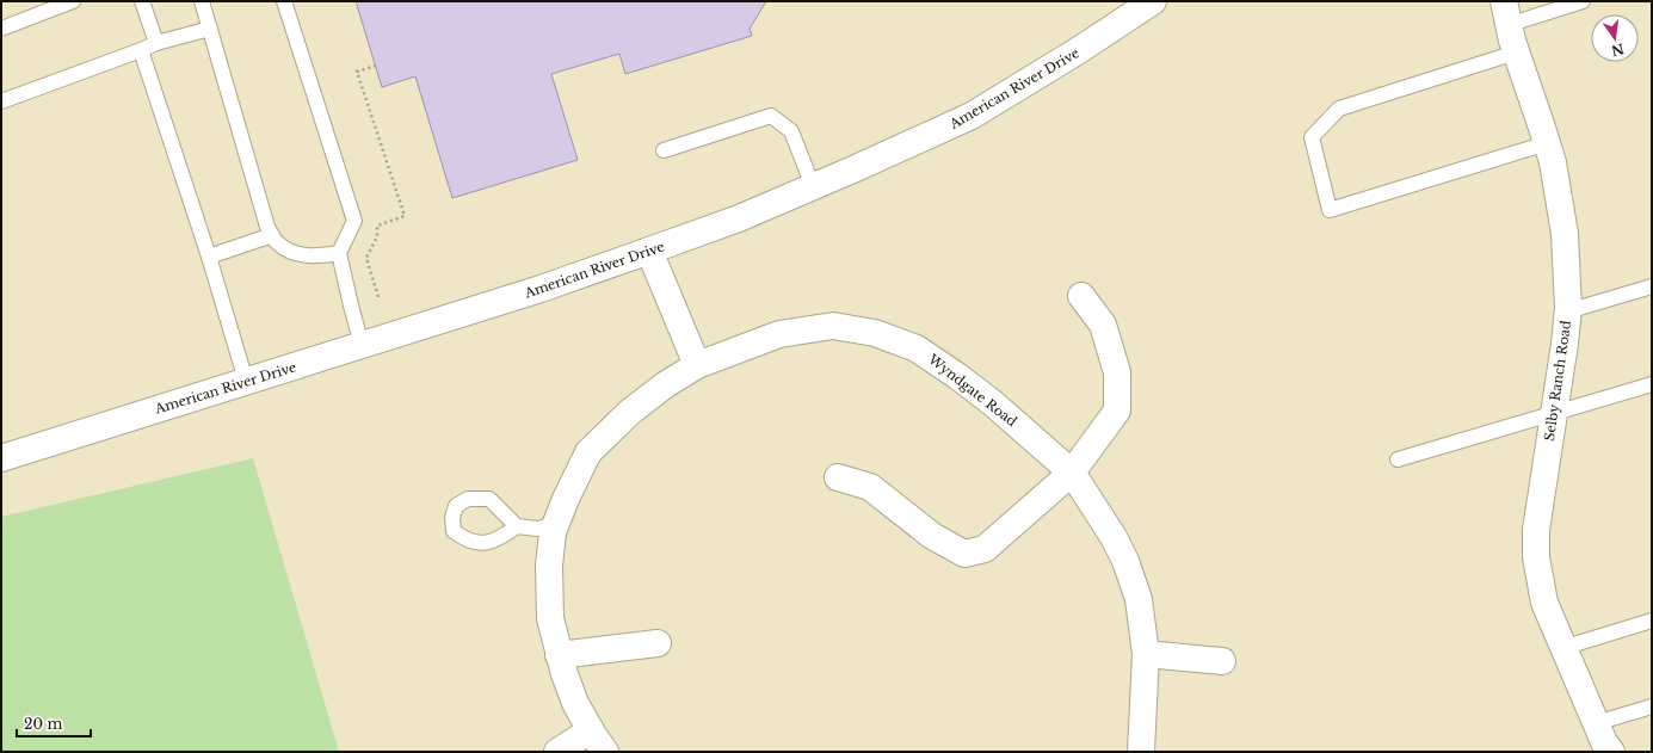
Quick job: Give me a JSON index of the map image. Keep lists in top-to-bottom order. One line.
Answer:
{"streets":{"street":["American River Drive","Selby Ranch Road","Wyndgate Road"]},"scale_bar":"20 m","north":"bottom"}
